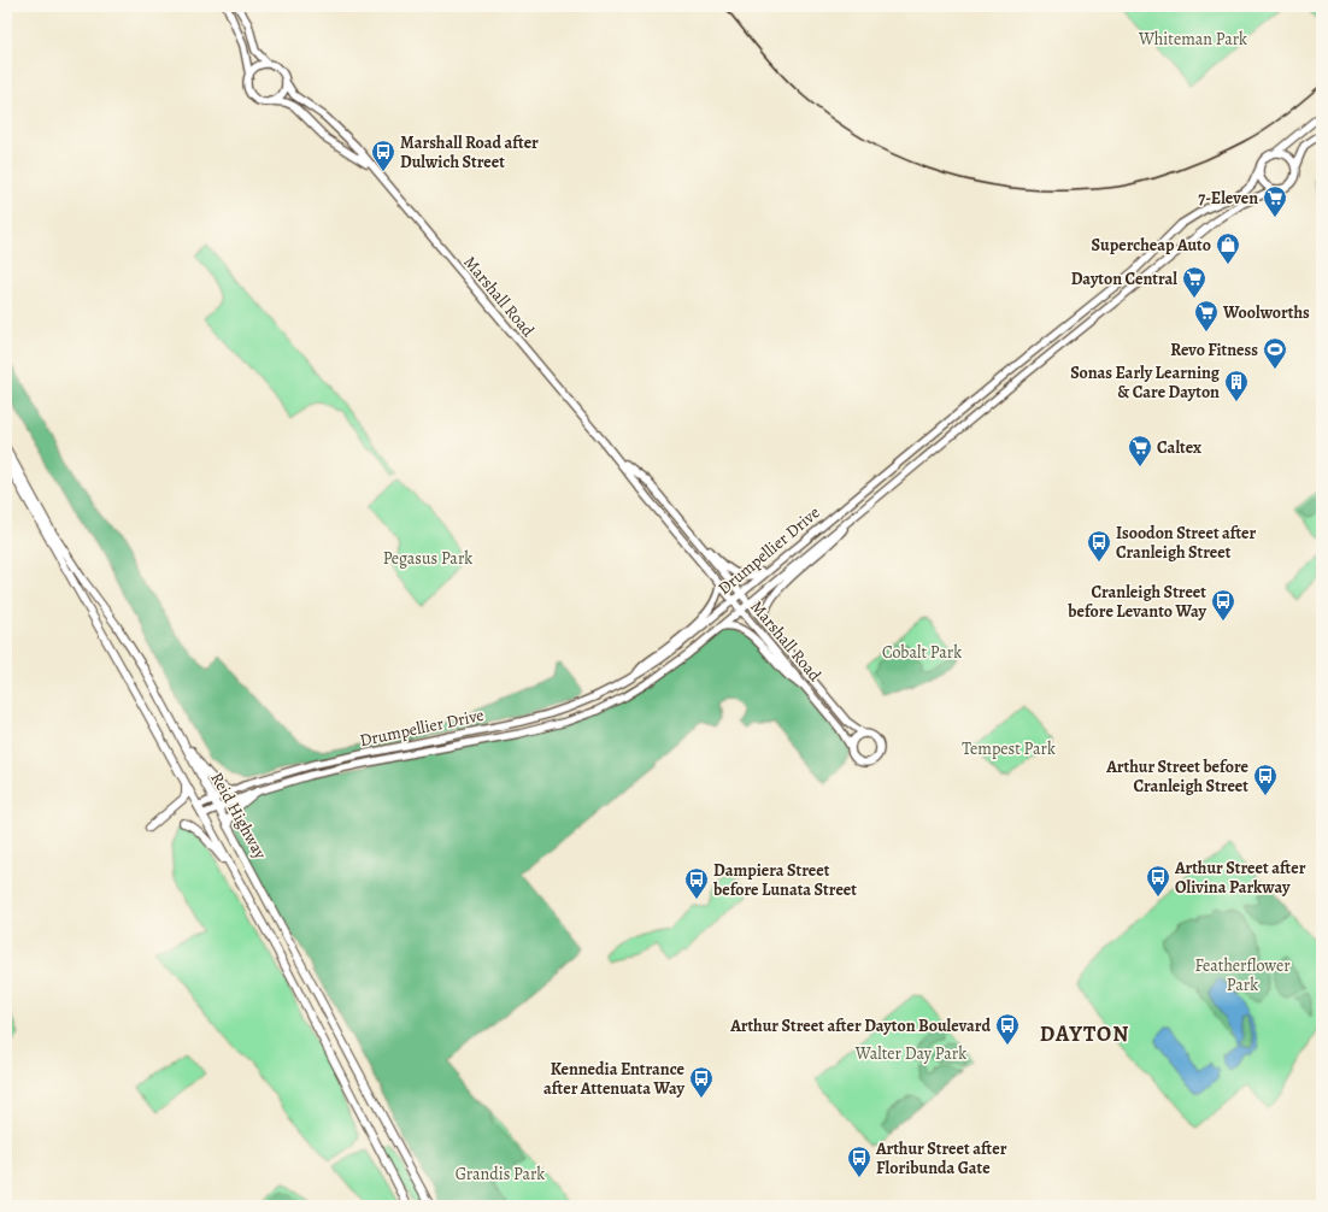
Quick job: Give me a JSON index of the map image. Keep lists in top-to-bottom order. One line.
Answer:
{"streets":{"highway":["Reid Highway"],"main road":["Marshall Road","Drumpellier Drive"]},"crossings":[["Marshall Road","Drumpellier Drive"],["Drumpellier Drive","Reid Highway"]],"districts":["DAYTON"],"parks":["Whiteman Park","Pegasus Park","Cobalt Park","Tempest Park","Featherflower Park","Walter Day Park","Grandis Park"],"places":{"bus stop":["Marshall Road after Dulwich Street","Isoodon Street after Cranleigh Street","Cranleigh Street before Levanto Way","Arthur Street before Cranleigh Street","Arthur Street after Olivina Parkway","Dampiera Street before Lunata Street","Arthur Street after Dayton Boulevard","Kennedia Entrance after Attenuata Way","Arthur Street after Floribunda Gate"],"supermarket":["7-Eleven","Dayton Central","Woolworths","Caltex"],"shop":["Supercheap Auto"],"sports":["Revo Fitness"],"building":["Sonas Early Learning & Care Dayton"]}}
